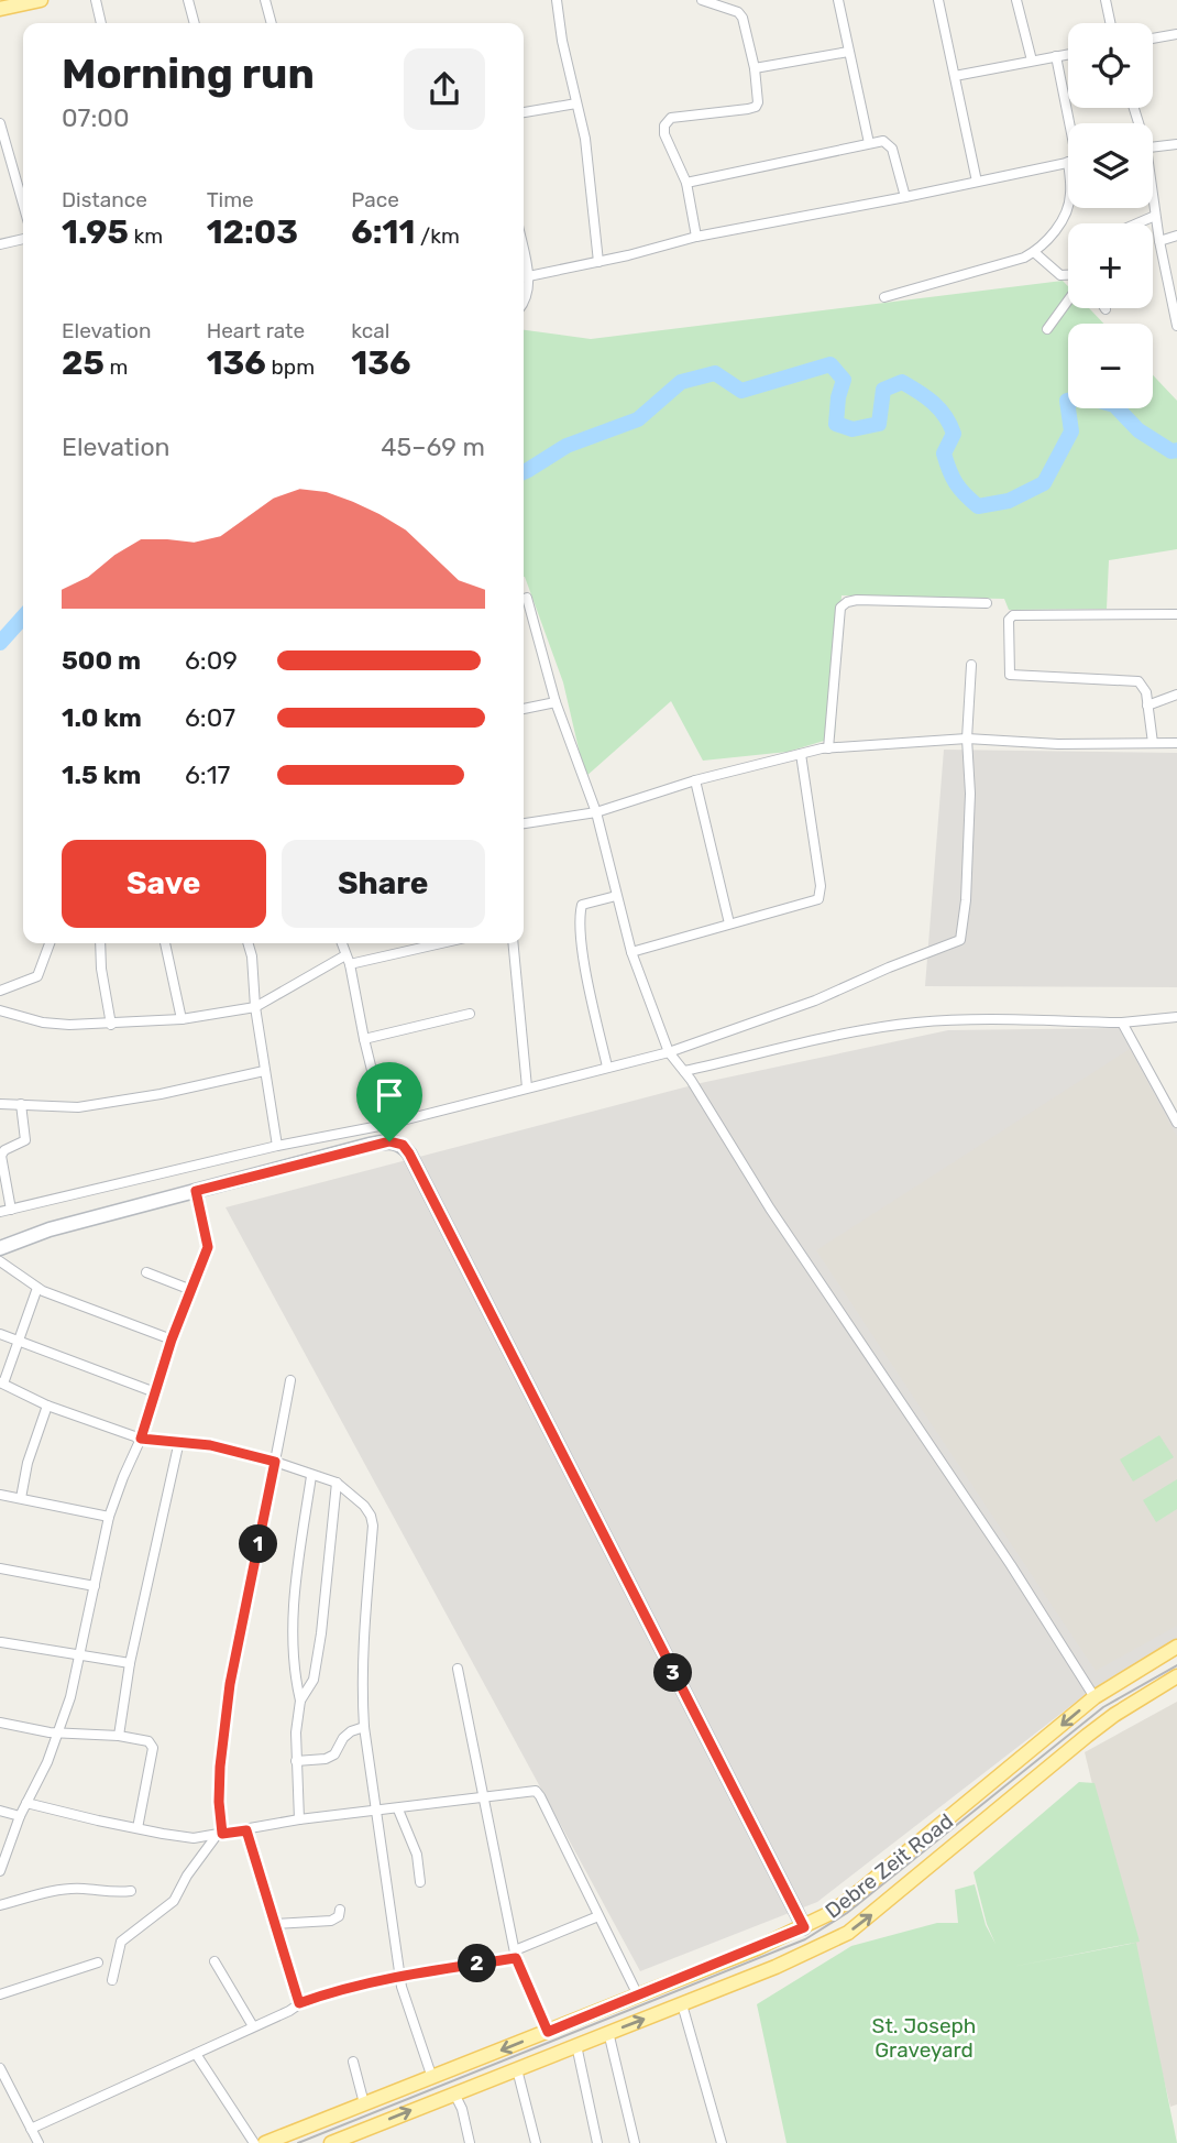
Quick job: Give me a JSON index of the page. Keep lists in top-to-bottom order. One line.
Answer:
{"streets":{"main road":["Debre Zeit Road"]},"parks":["St. Joseph Graveyard"],"page":{"map_buttons":["+","−"],"heading":["Morning run","07:00"],"stats":[["Distance","1.95 km"],["Time","12:03"],["Pace","6:11 /km"],["Elevation","25 m"],["Heart rate","136 bpm"],["kcal","136"]],"chart":["Elevation","45–69 m"],"list":[{"name":"500 m","note":"6:09"},{"name":"1.0 km","note":"6:07"},{"name":"1.5 km","note":"6:17"}],"buttons":["Save","Share"],"pins":["1","3","2"]}}
